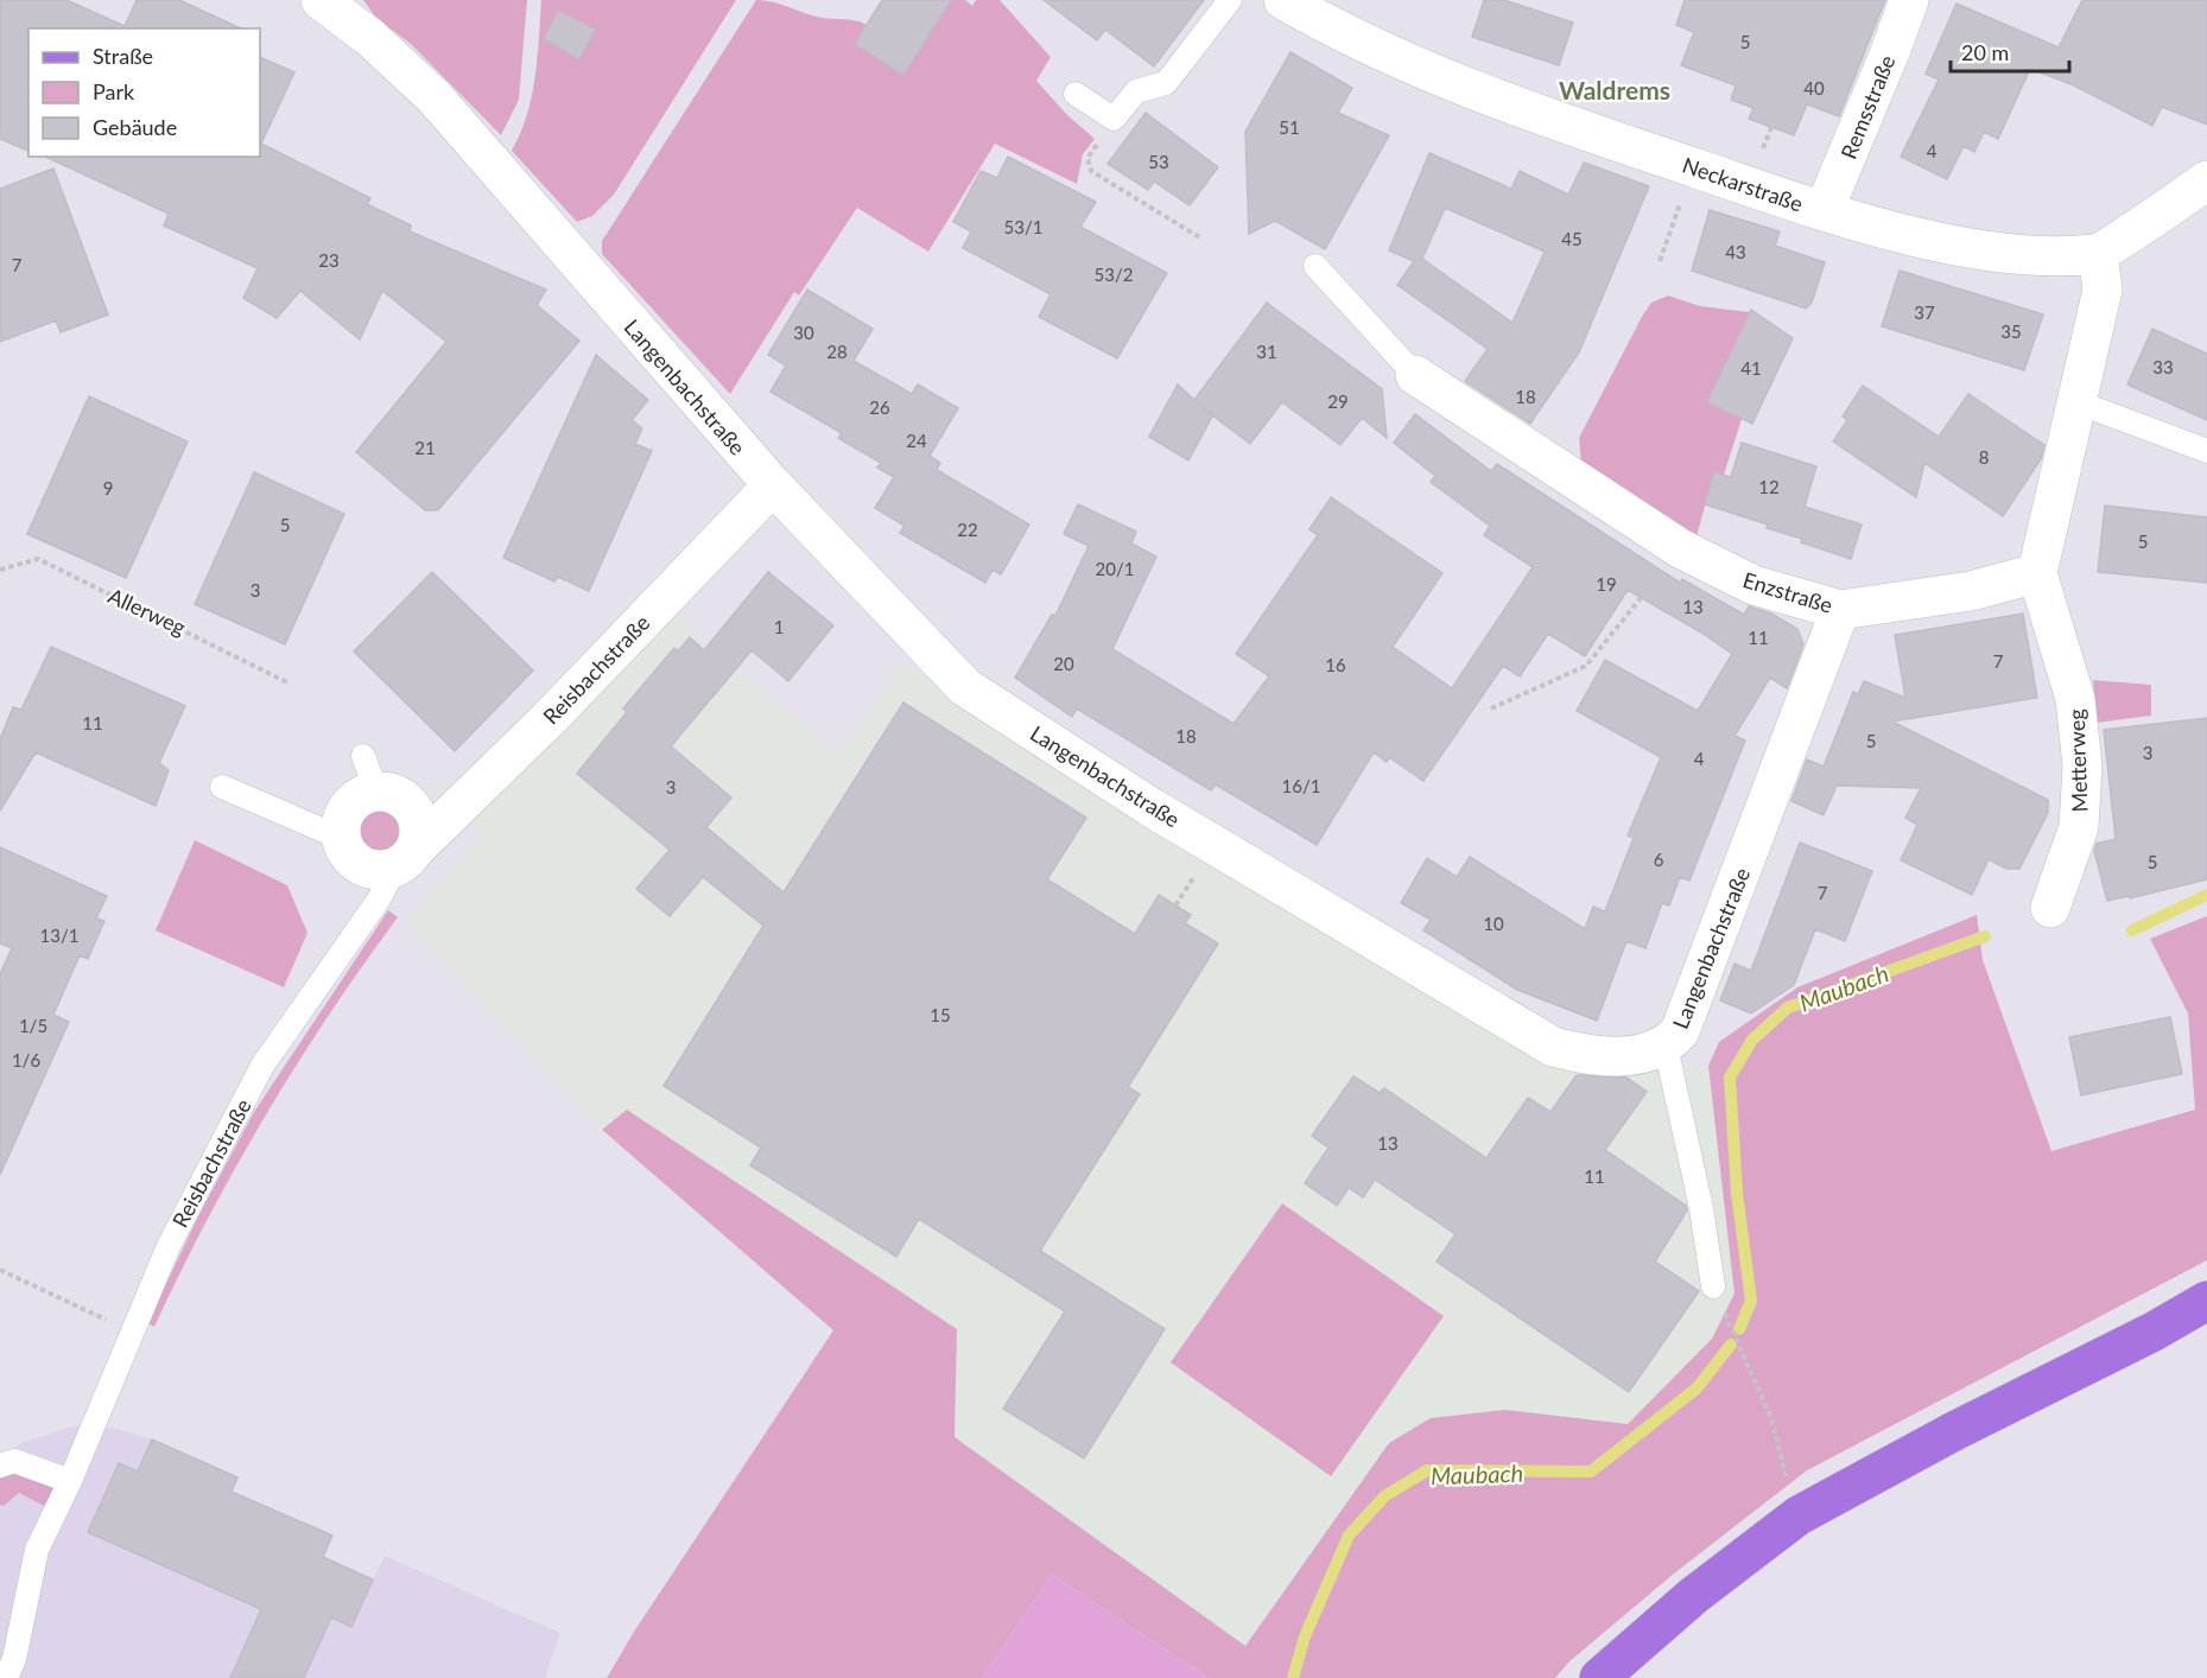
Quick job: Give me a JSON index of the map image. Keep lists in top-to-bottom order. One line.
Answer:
{"streets":{"street":["Remsstraße","Neckarstraße","Langenbachstraße","Enzstraße","Reisbachstraße","Metterweg"],"path":["Allerweg"]},"crossings":[["Remsstraße","Neckarstraße"],["Langenbachstraße","Enzstraße"],["Langenbachstraße","Reisbachstraße"],["Enzstraße","Metterweg"]],"districts":["Waldrems"],"water":["Maubach"],"house_numbers":["5","40","51","4","53","53/1","45","43","23","7","53/2","37","35","30","28","31","33","41","18","29","26","24","21","8","12","9","5","22","5","20/1","19","3","13","1","11","7","20","16","11","18","5","3","4","16/1","3","6","5","7","10","13/1","15","1/5","1/6","13","11"],"legend":["Straße","Park","Gebäude"],"scale_bar":"20 m"}
